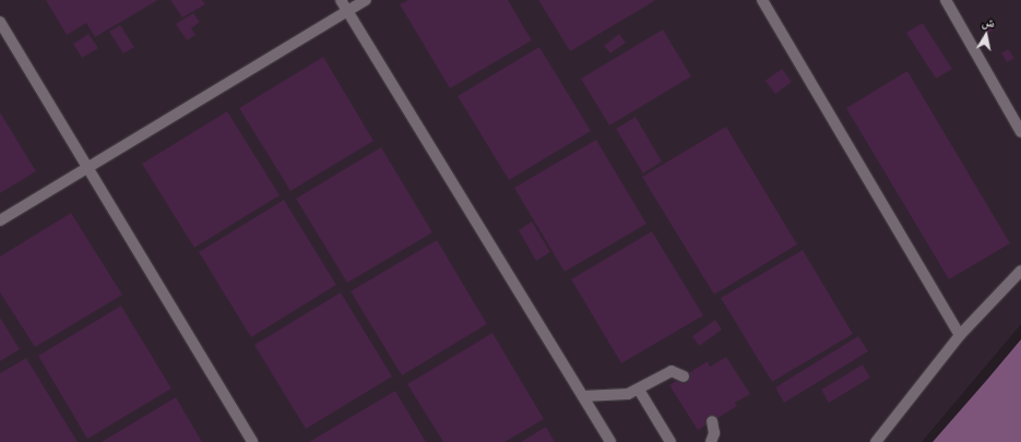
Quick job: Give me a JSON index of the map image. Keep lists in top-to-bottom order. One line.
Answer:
{"north":"top"}
